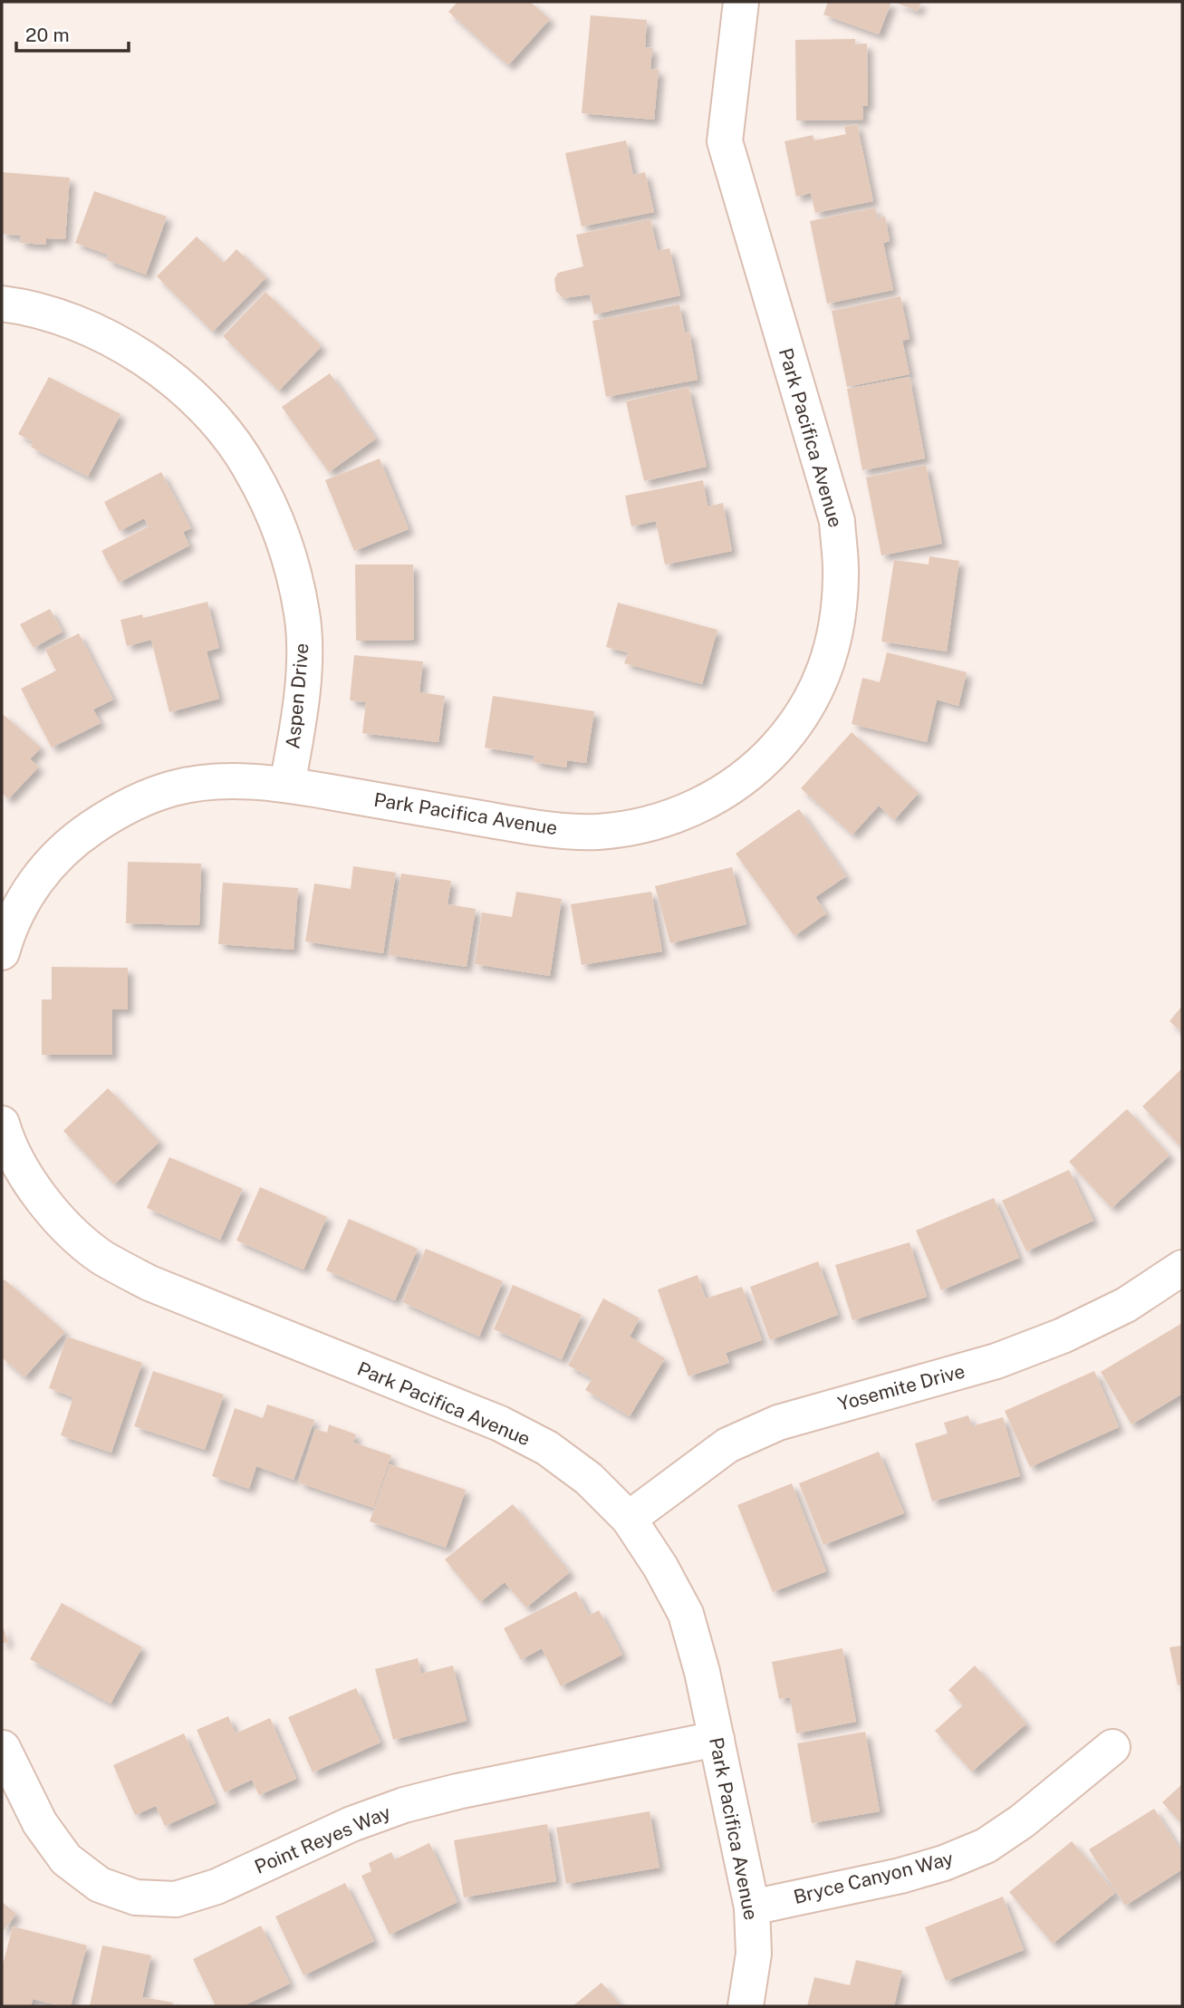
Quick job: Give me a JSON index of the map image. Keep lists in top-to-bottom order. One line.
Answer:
{"streets":{"street":["Park Pacifica Avenue","Aspen Drive","Yosemite Drive","Point Reyes Way","Bryce Canyon Way"]},"crossings":[["Park Pacifica Avenue","Aspen Drive"],["Park Pacifica Avenue","Yosemite Drive"],["Park Pacifica Avenue","Point Reyes Way"],["Park Pacifica Avenue","Bryce Canyon Way"]],"scale_bar":"20 m"}
